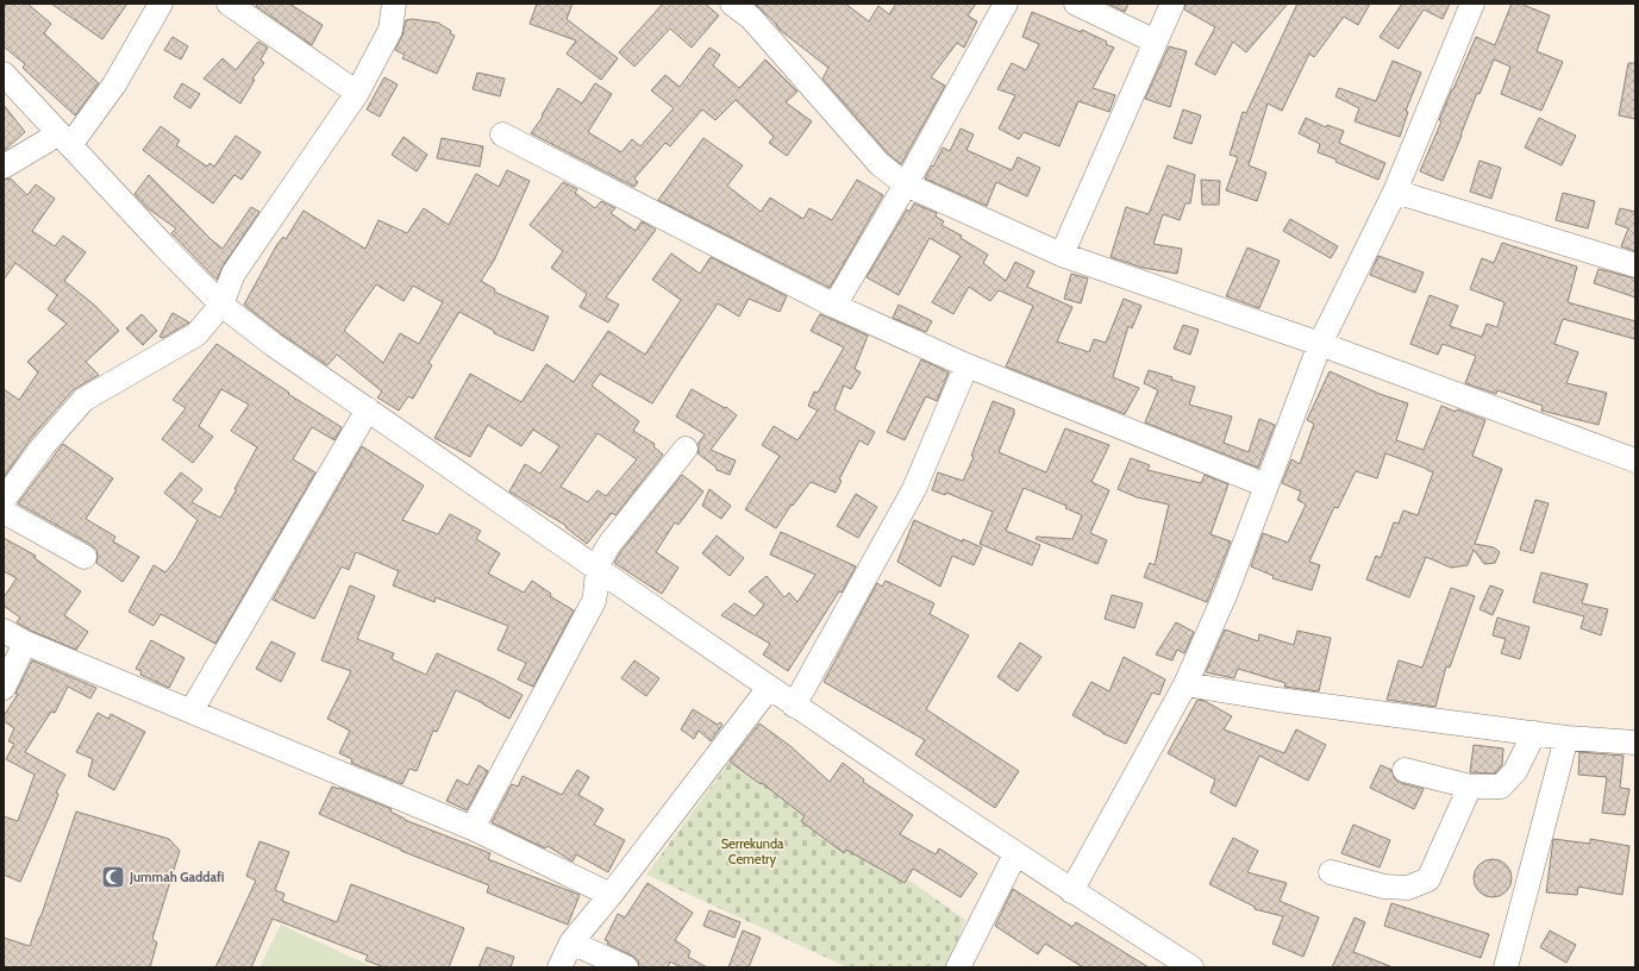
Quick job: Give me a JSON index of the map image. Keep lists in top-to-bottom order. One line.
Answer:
{"parks":["Serrekunda Cemetry"],"places":{"mosque":["Jummah Gaddafi"]}}
